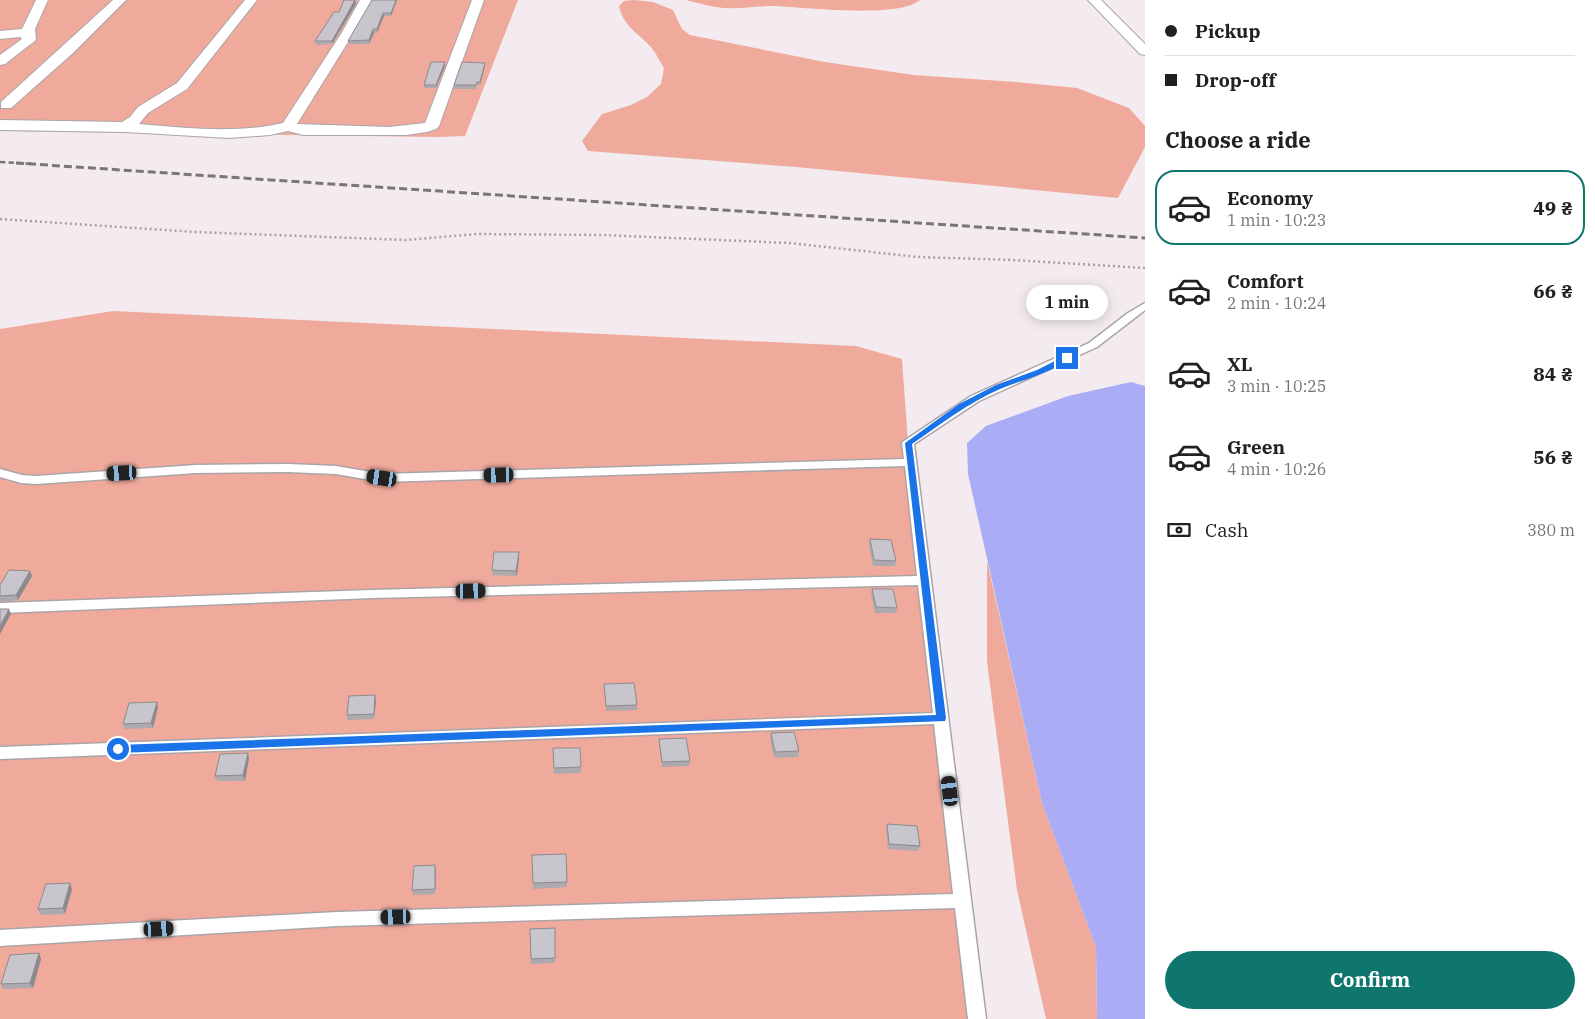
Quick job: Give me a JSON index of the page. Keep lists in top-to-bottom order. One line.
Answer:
{"page":{"banner":["Pickup","Drop-off"],"heading":"Choose a ride","list":[{"name":"Economy","note":"1 min · 10:23","value":"49 ₴"},{"name":"Comfort","note":"2 min · 10:24","value":"66 ₴"},{"name":"XL","note":"3 min · 10:25","value":"84 ₴"},{"name":"Green","note":"4 min · 10:26","value":"56 ₴"}],"bubble":"1 min","pay":["Cash","380 m"],"buttons":"Confirm"}}
